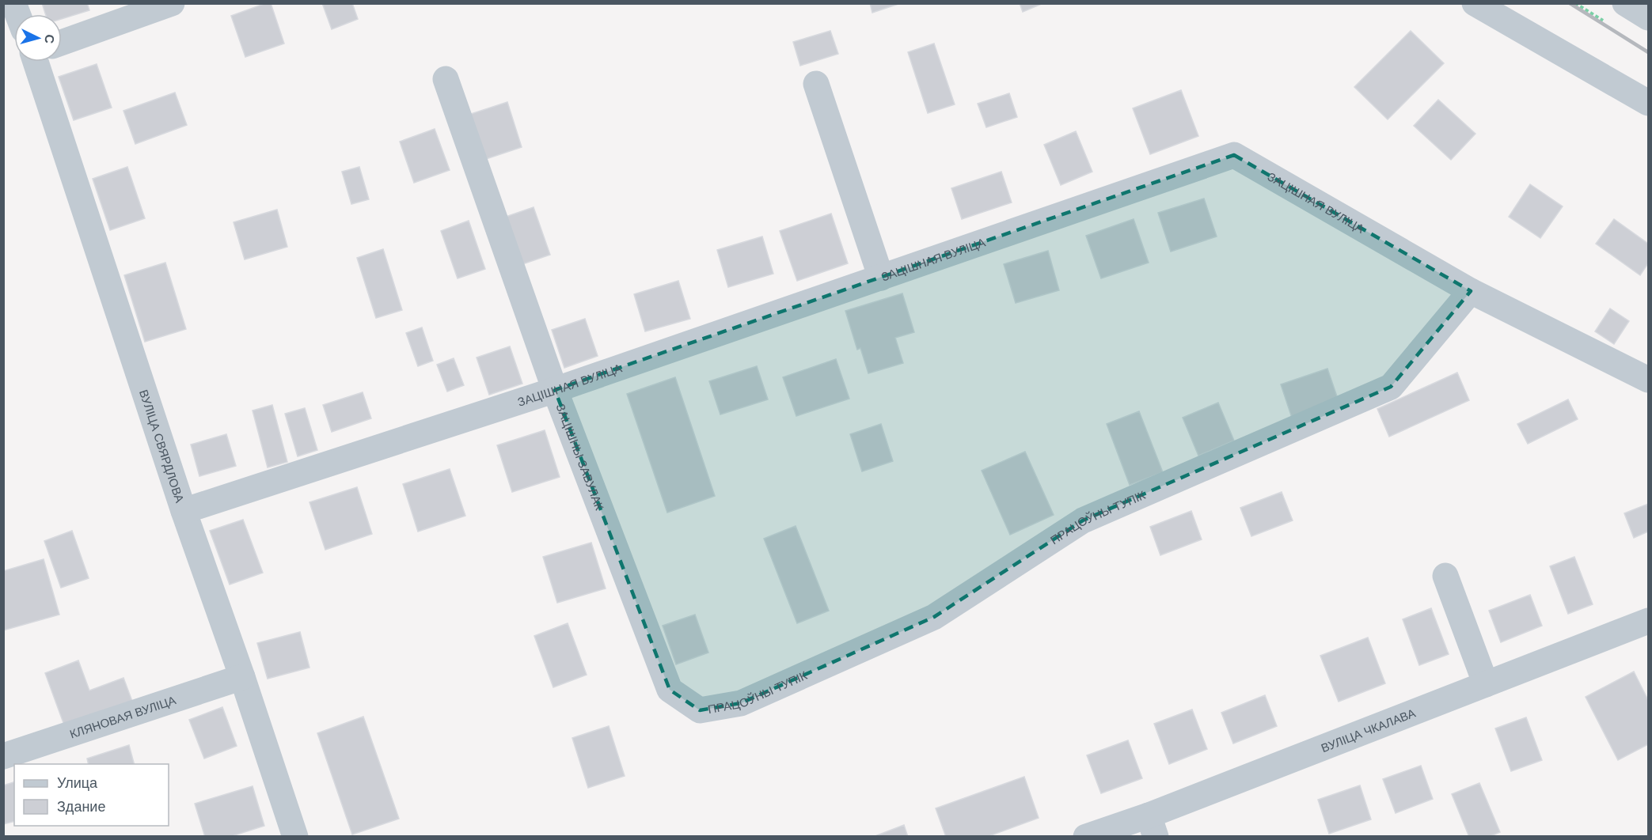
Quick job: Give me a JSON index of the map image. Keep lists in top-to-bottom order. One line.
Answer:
{"streets":{"street":["ЗАЦІШНАЯ ВУЛІЦА","ВУЛІЦА СВЯРДЛОВА","ЗАЦІШНЫ ЗАВУЛАК","ПРАЦОЎНЫ ТУПІК","КЛЯНОВАЯ ВУЛІЦА","ВУЛІЦА ЧКАЛАВА"]},"crossings":[["ЗАЦІШНАЯ ВУЛІЦА","ВУЛІЦА СВЯРДЛОВА"],["ЗАЦІШНАЯ ВУЛІЦА","ЗАЦІШНЫ ЗАВУЛАК"],["ЗАЦІШНАЯ ВУЛІЦА","ПРАЦОЎНЫ ТУПІК"],["ВУЛІЦА СВЯРДЛОВА","КЛЯНОВАЯ ВУЛІЦА"],["ЗАЦІШНЫ ЗАВУЛАК","ПРАЦОЎНЫ ТУПІК"]],"legend":["Улица","Здание"],"north":"right"}
